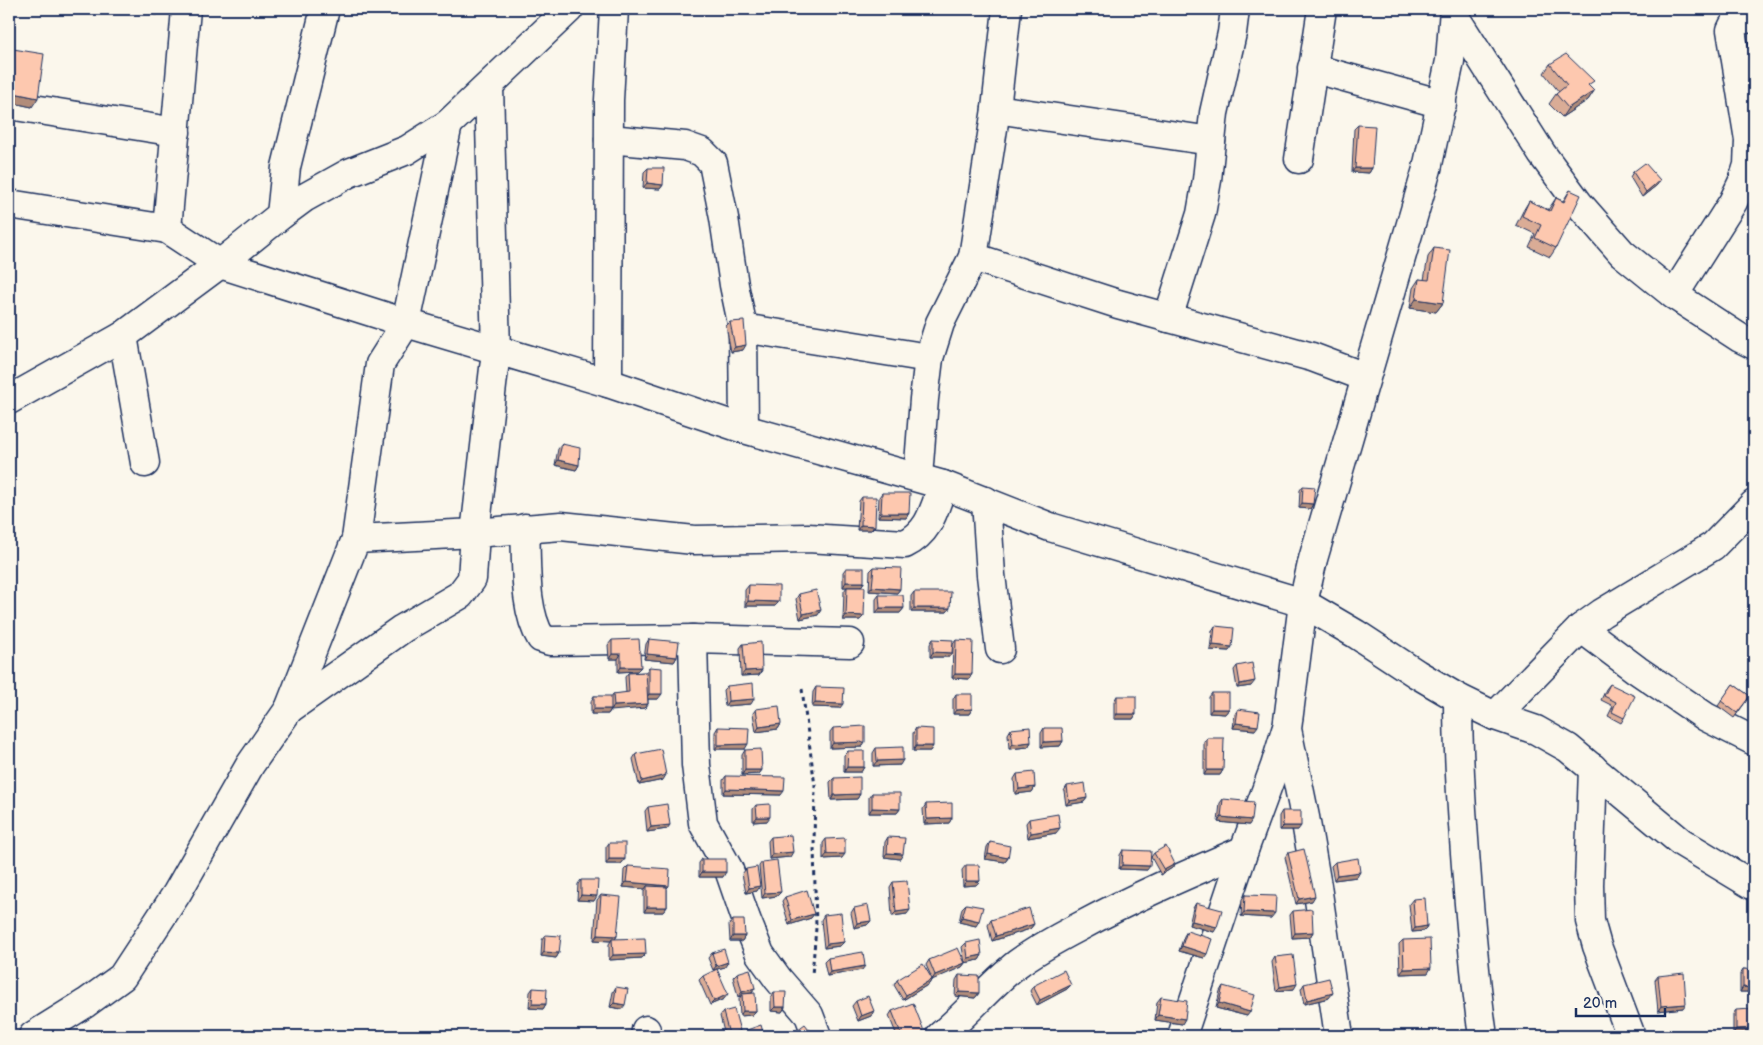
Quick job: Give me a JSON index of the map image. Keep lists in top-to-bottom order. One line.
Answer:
{"scale_bar":"20 m"}
